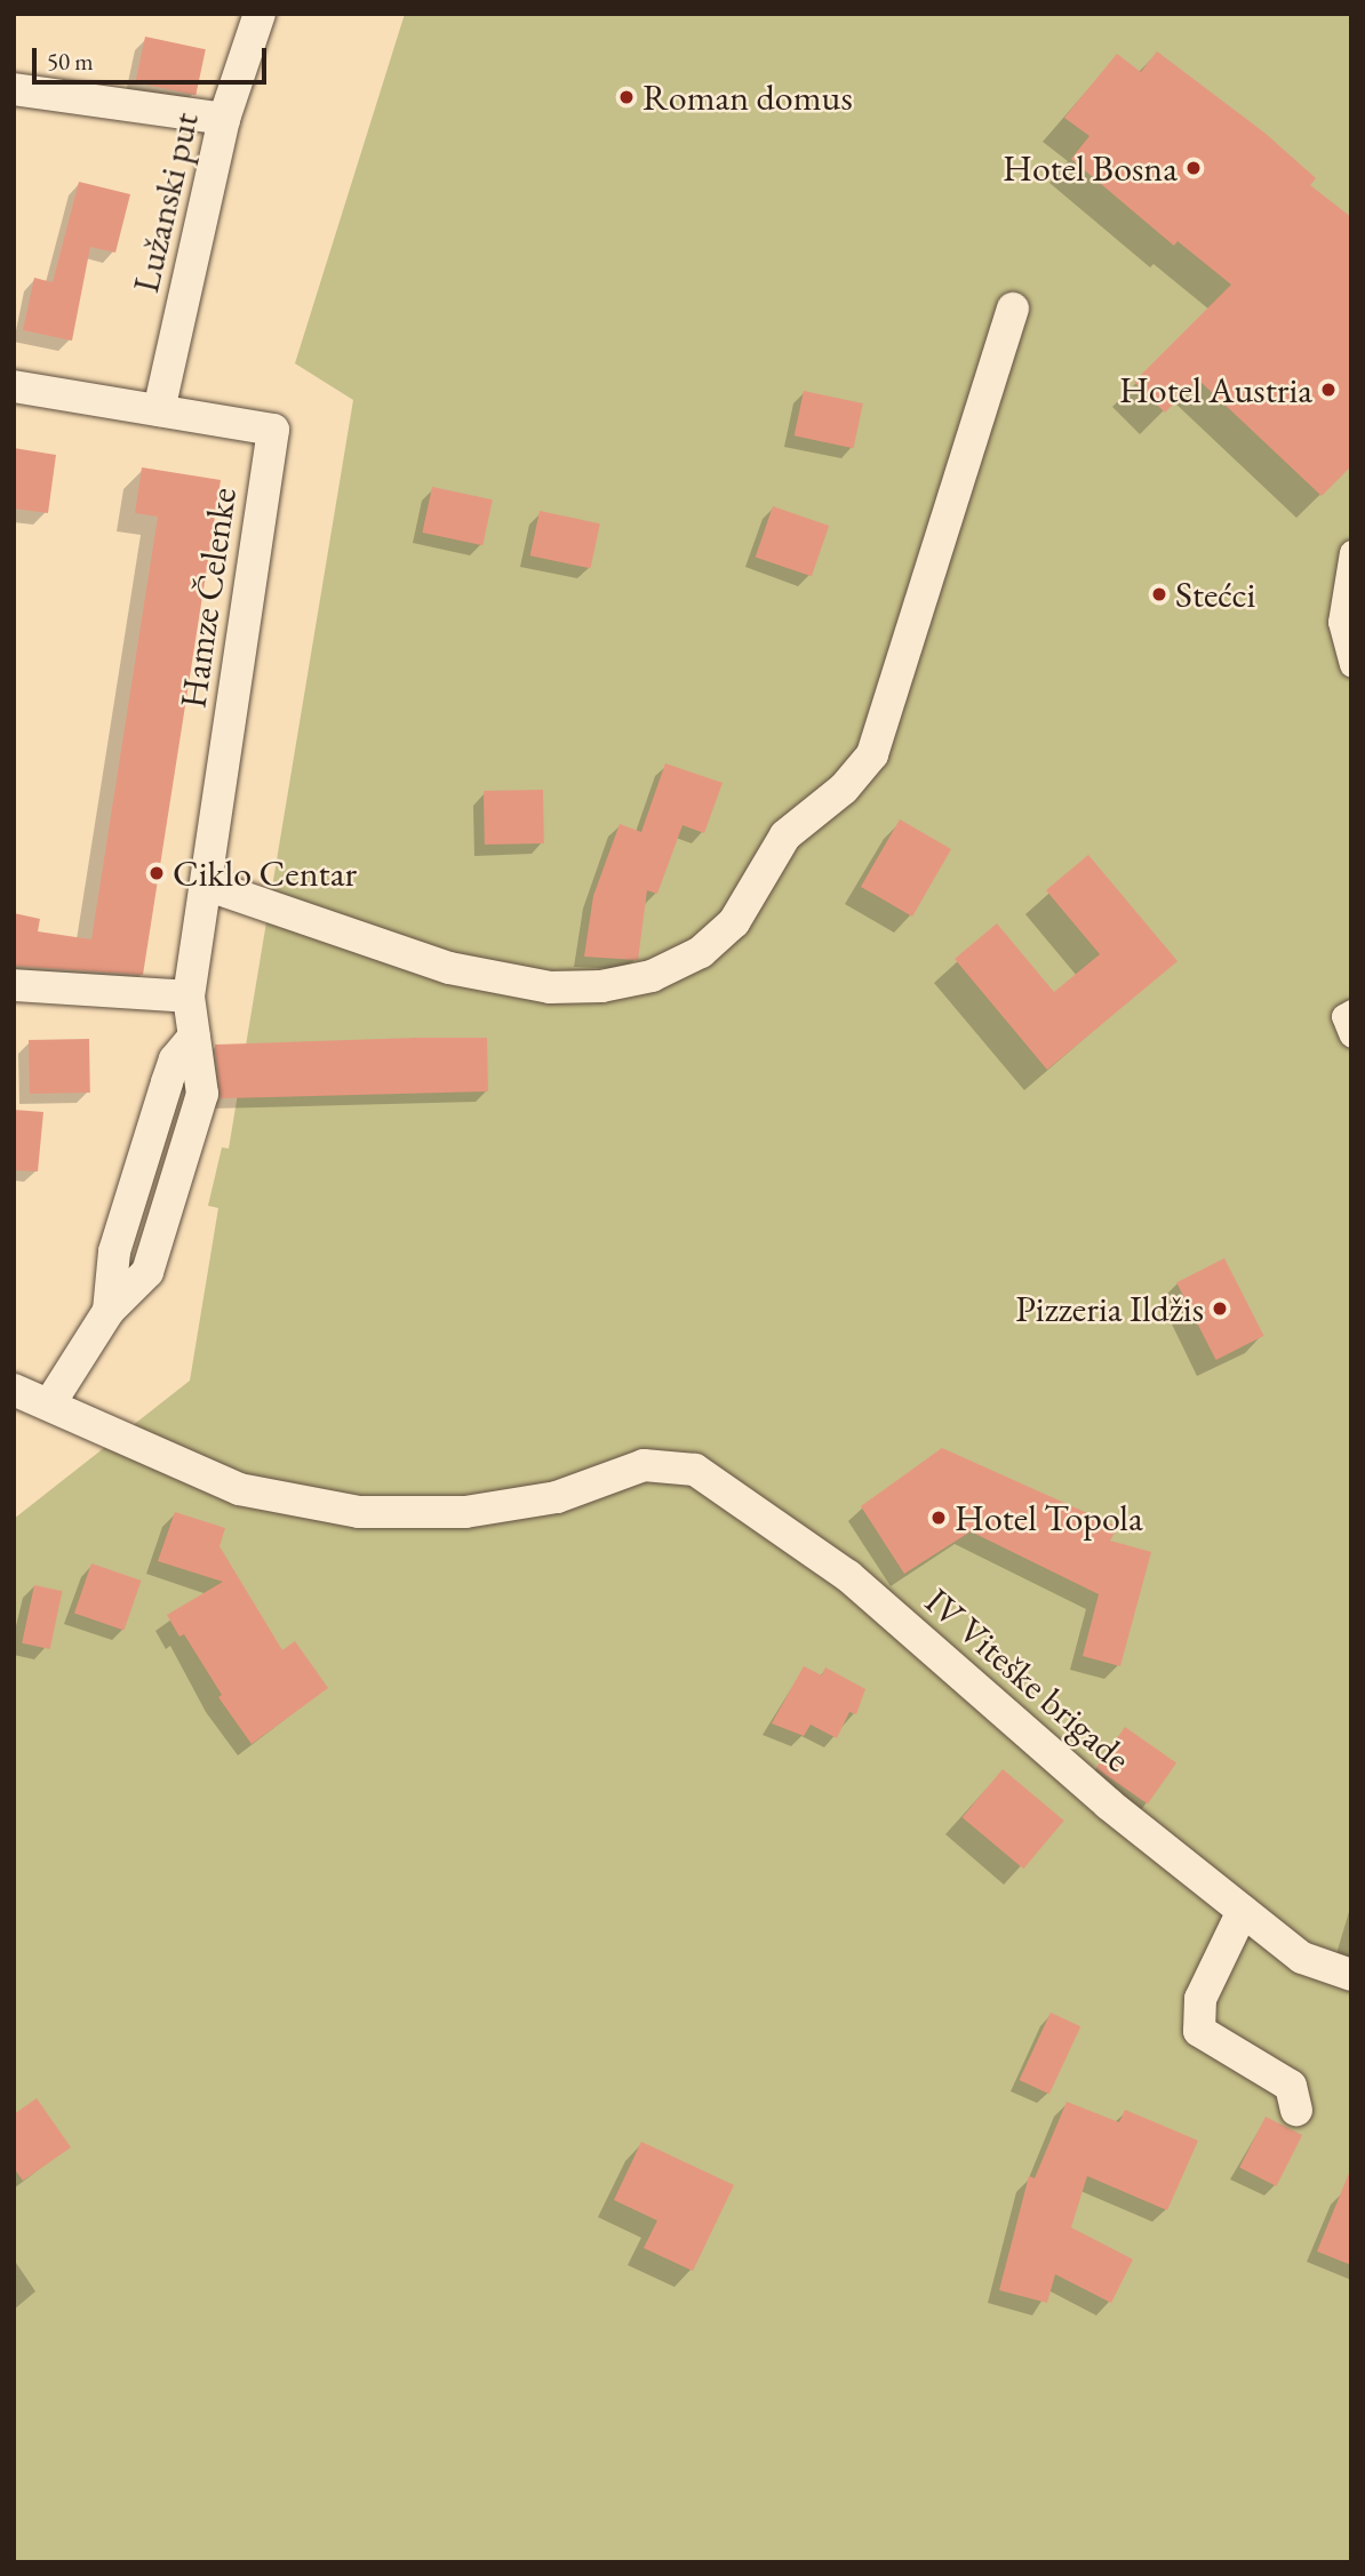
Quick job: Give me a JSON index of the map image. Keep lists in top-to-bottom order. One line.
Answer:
{"streets":{"street":["Lužanski put","Hamze Čelenke","IV Viteške brigade"]},"crossings":[["Lužanski put","Hamze Čelenke"],["Hamze Čelenke","IV Viteške brigade"]],"places":["Roman domus","Hotel Bosna","Hotel Austria","Stećci","Ciklo Centar","Pizzeria Ildžis","Hotel Topola"],"scale_bar":"50 m"}
